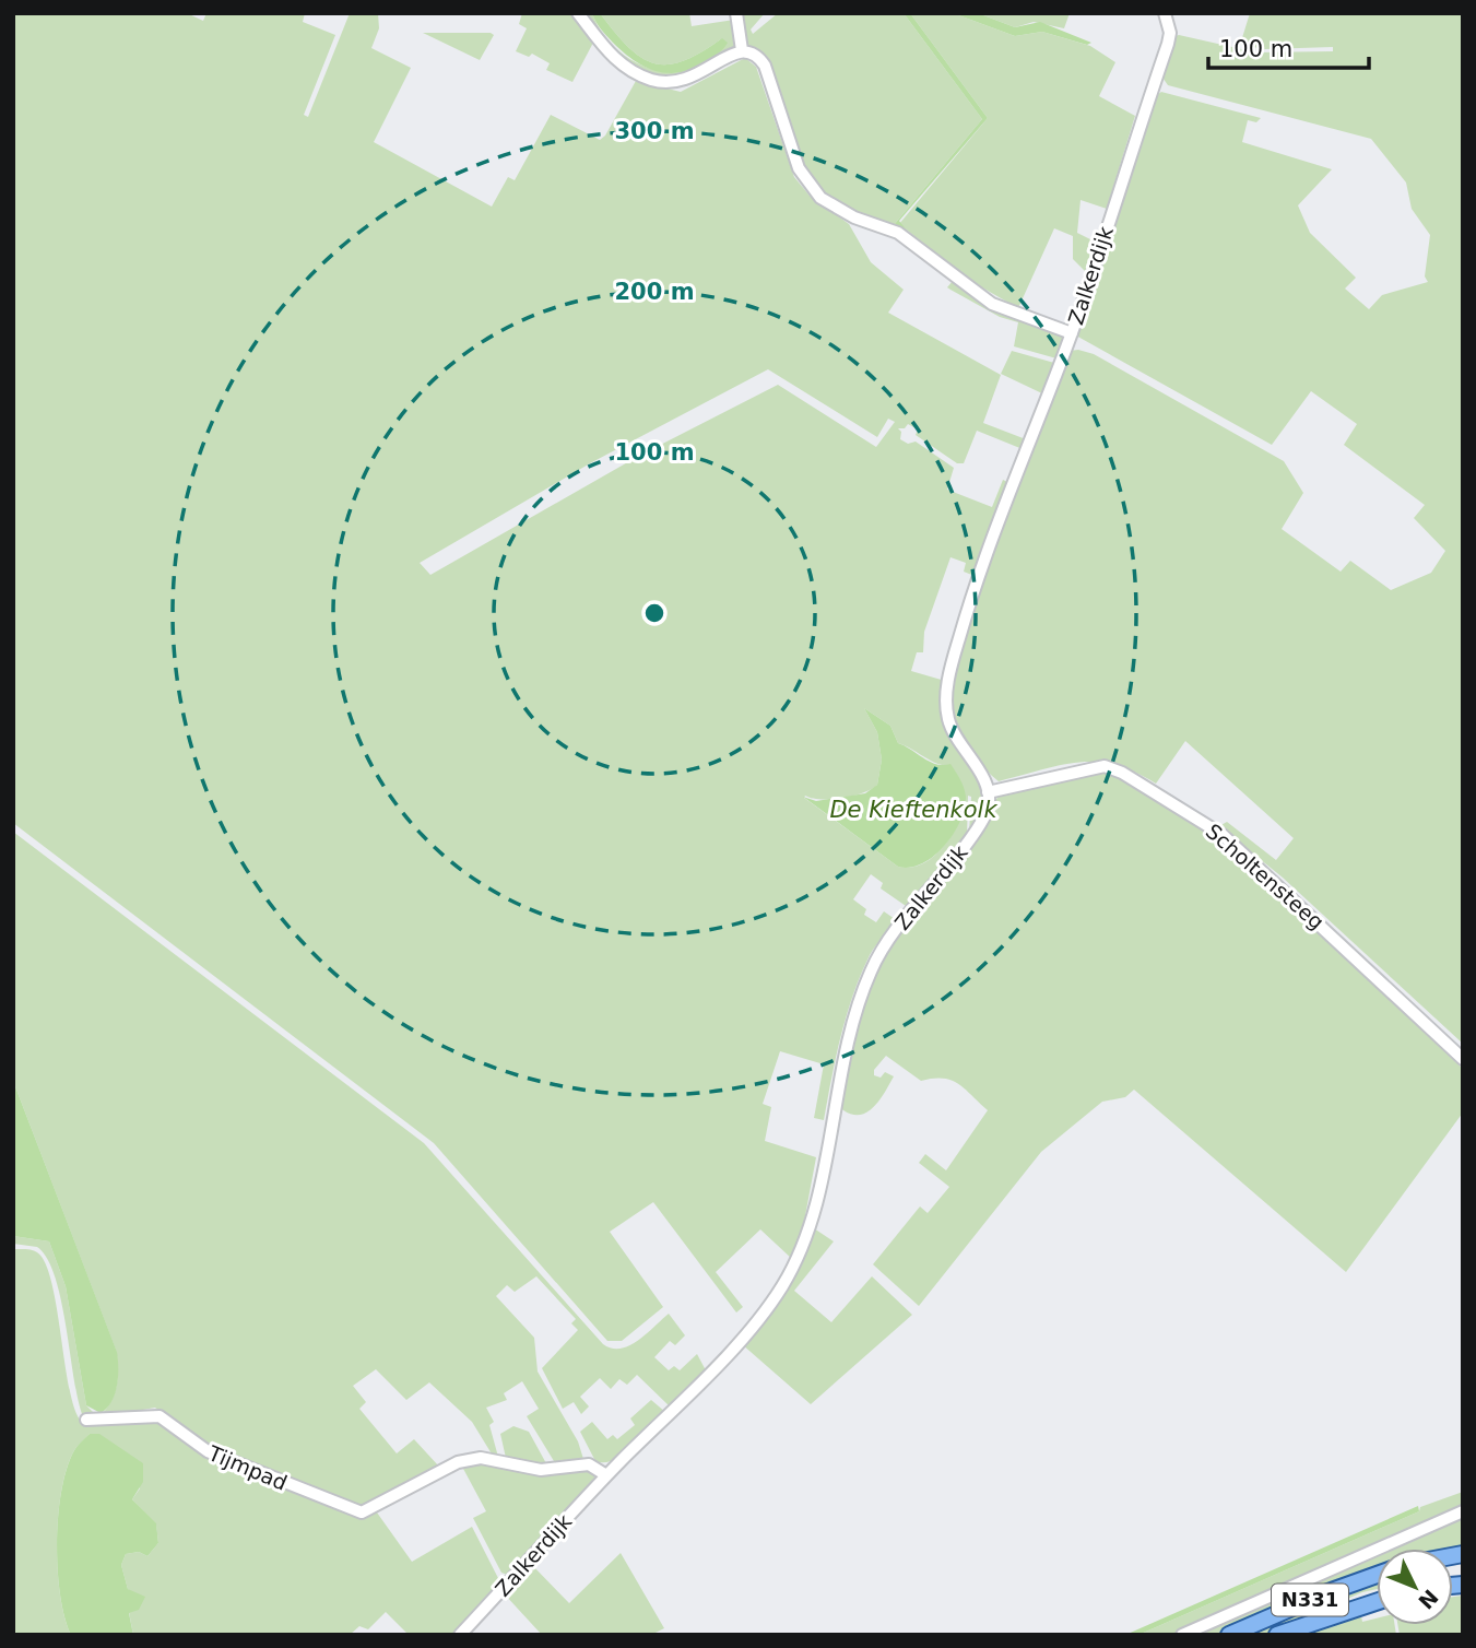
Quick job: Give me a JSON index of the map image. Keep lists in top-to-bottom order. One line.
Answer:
{"streets":{"main road":["N331"],"street":["Zalkerdijk","Scholtensteeg","Tijmpad"]},"crossings":[["Zalkerdijk","Scholtensteeg"],["Zalkerdijk","Tijmpad"]],"water":["De Kieftenkolk"],"scale_bar":"100 m","north":"bottom right","rings":["300 m","200 m","100 m"]}
